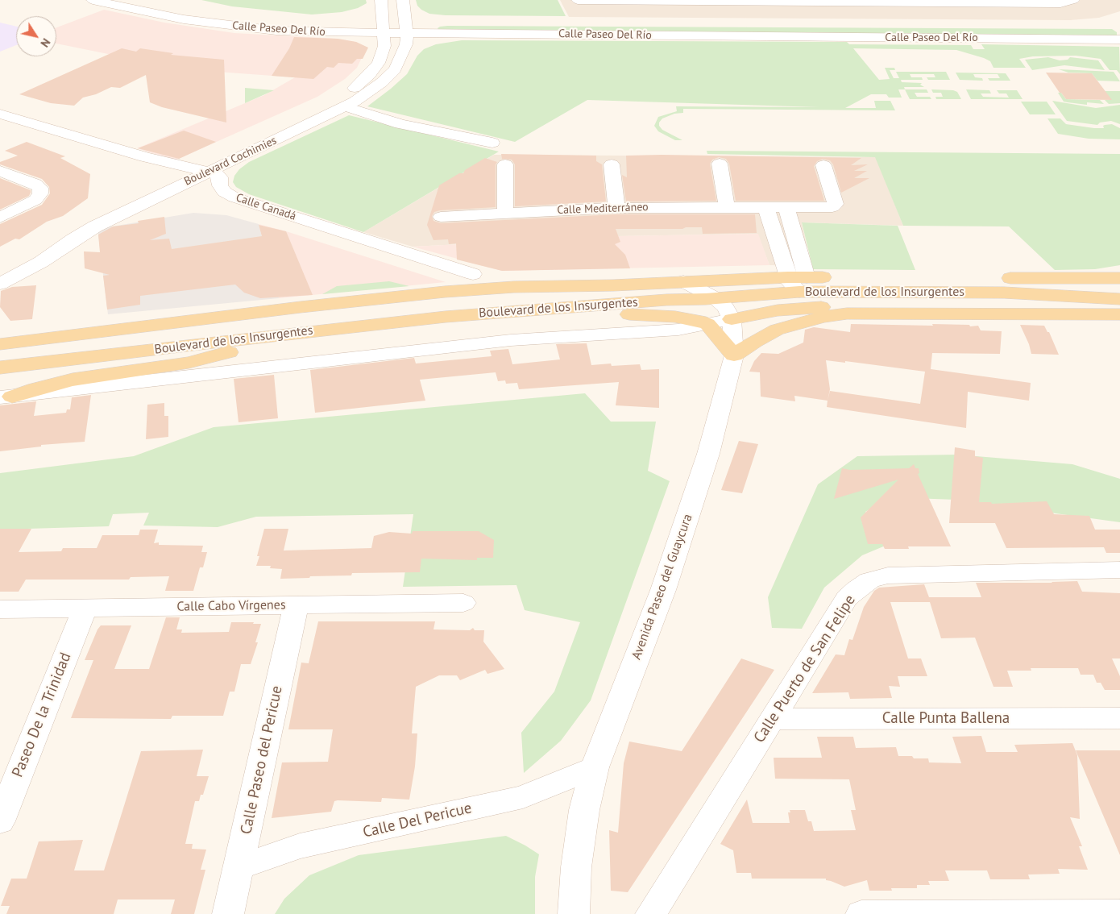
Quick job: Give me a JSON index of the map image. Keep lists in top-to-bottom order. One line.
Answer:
{"streets":{"main road":["Boulevard de los Insurgentes"],"street":["Calle Paseo Del Río","Boulevard Cochimies","Calle Canadá","Calle Mediterráneo","Avenida Paseo del Guaycura","Calle Cabo Vírgenes","Calle Puerto de San Felipe","Paseo De la Trinidad","Calle Punta Ballena","Calle Paseo del Pericue","Calle Del Pericue"]},"crossings":[["Calle Paseo Del Río","Boulevard Cochimies"],["Boulevard Cochimies","Calle Canadá"],["Avenida Paseo del Guaycura","Calle Del Pericue"],["Calle Cabo Vírgenes","Paseo De la Trinidad"],["Calle Cabo Vírgenes","Calle Paseo del Pericue"],["Calle Puerto de San Felipe","Calle Punta Ballena"],["Calle Paseo del Pericue","Calle Del Pericue"]],"north":"bottom right"}
